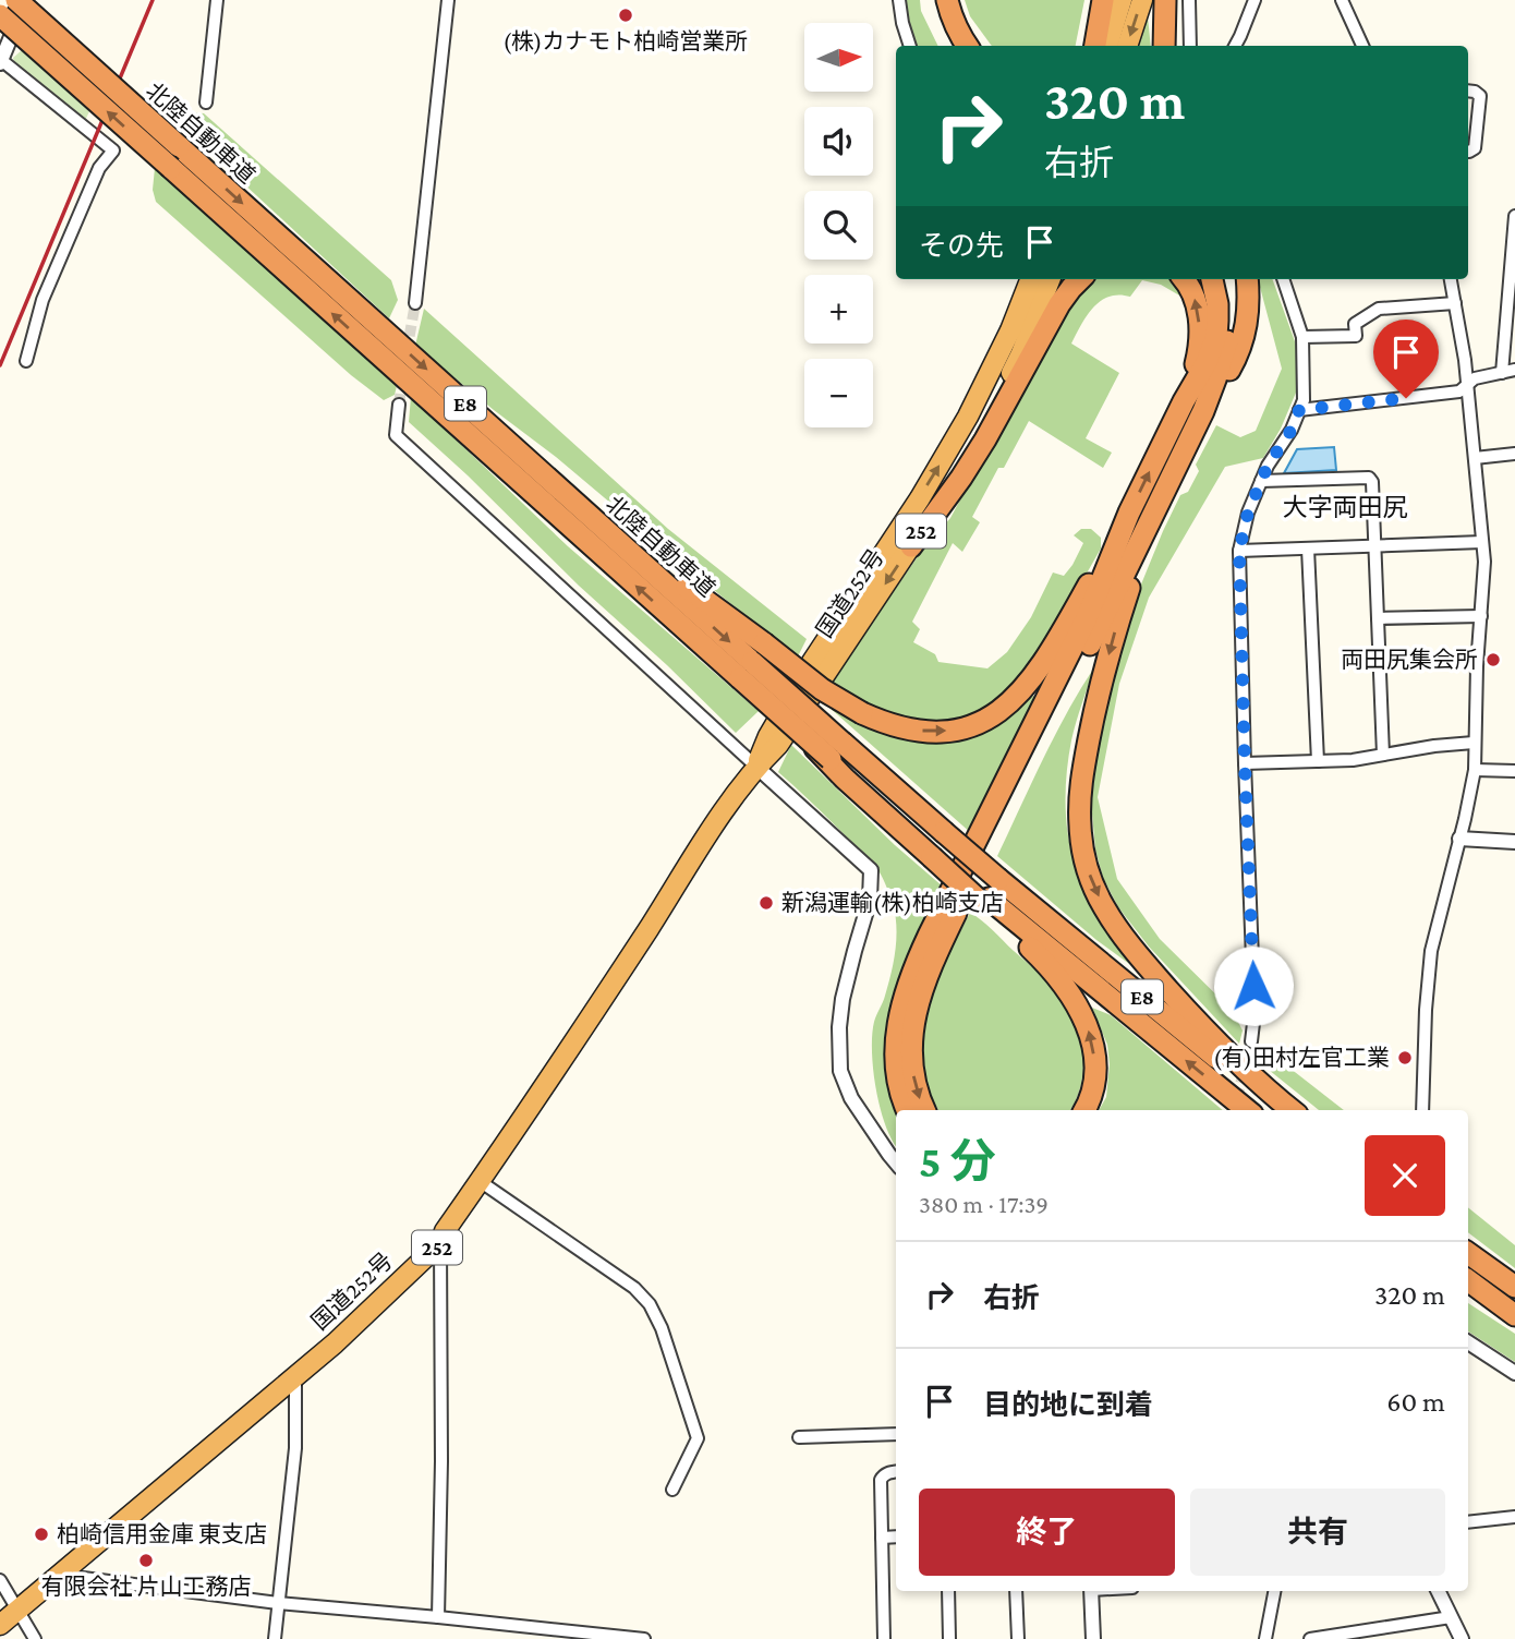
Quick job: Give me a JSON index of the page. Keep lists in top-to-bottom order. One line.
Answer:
{"streets":{"highway":["北陸自動車道","E8","252","国道252号"]},"districts":["大字両田尻"],"places":["(株)カナモト柏崎営業所","両田尻集会所","新潟運輸(株)柏崎支店","(有)田村左官工業","柏崎信用金庫 東支店","有限会社 片山工務店"],"north":"right","page":{"map_buttons":["+","−"],"turn":["320 m","右折"],"then":"その先","heading":["5 分","380 m · 17:39"],"list":[{"name":"右折","value":"320 m"},{"name":"目的地に到着","value":"60 m"}],"buttons":["終了","共有"]}}
